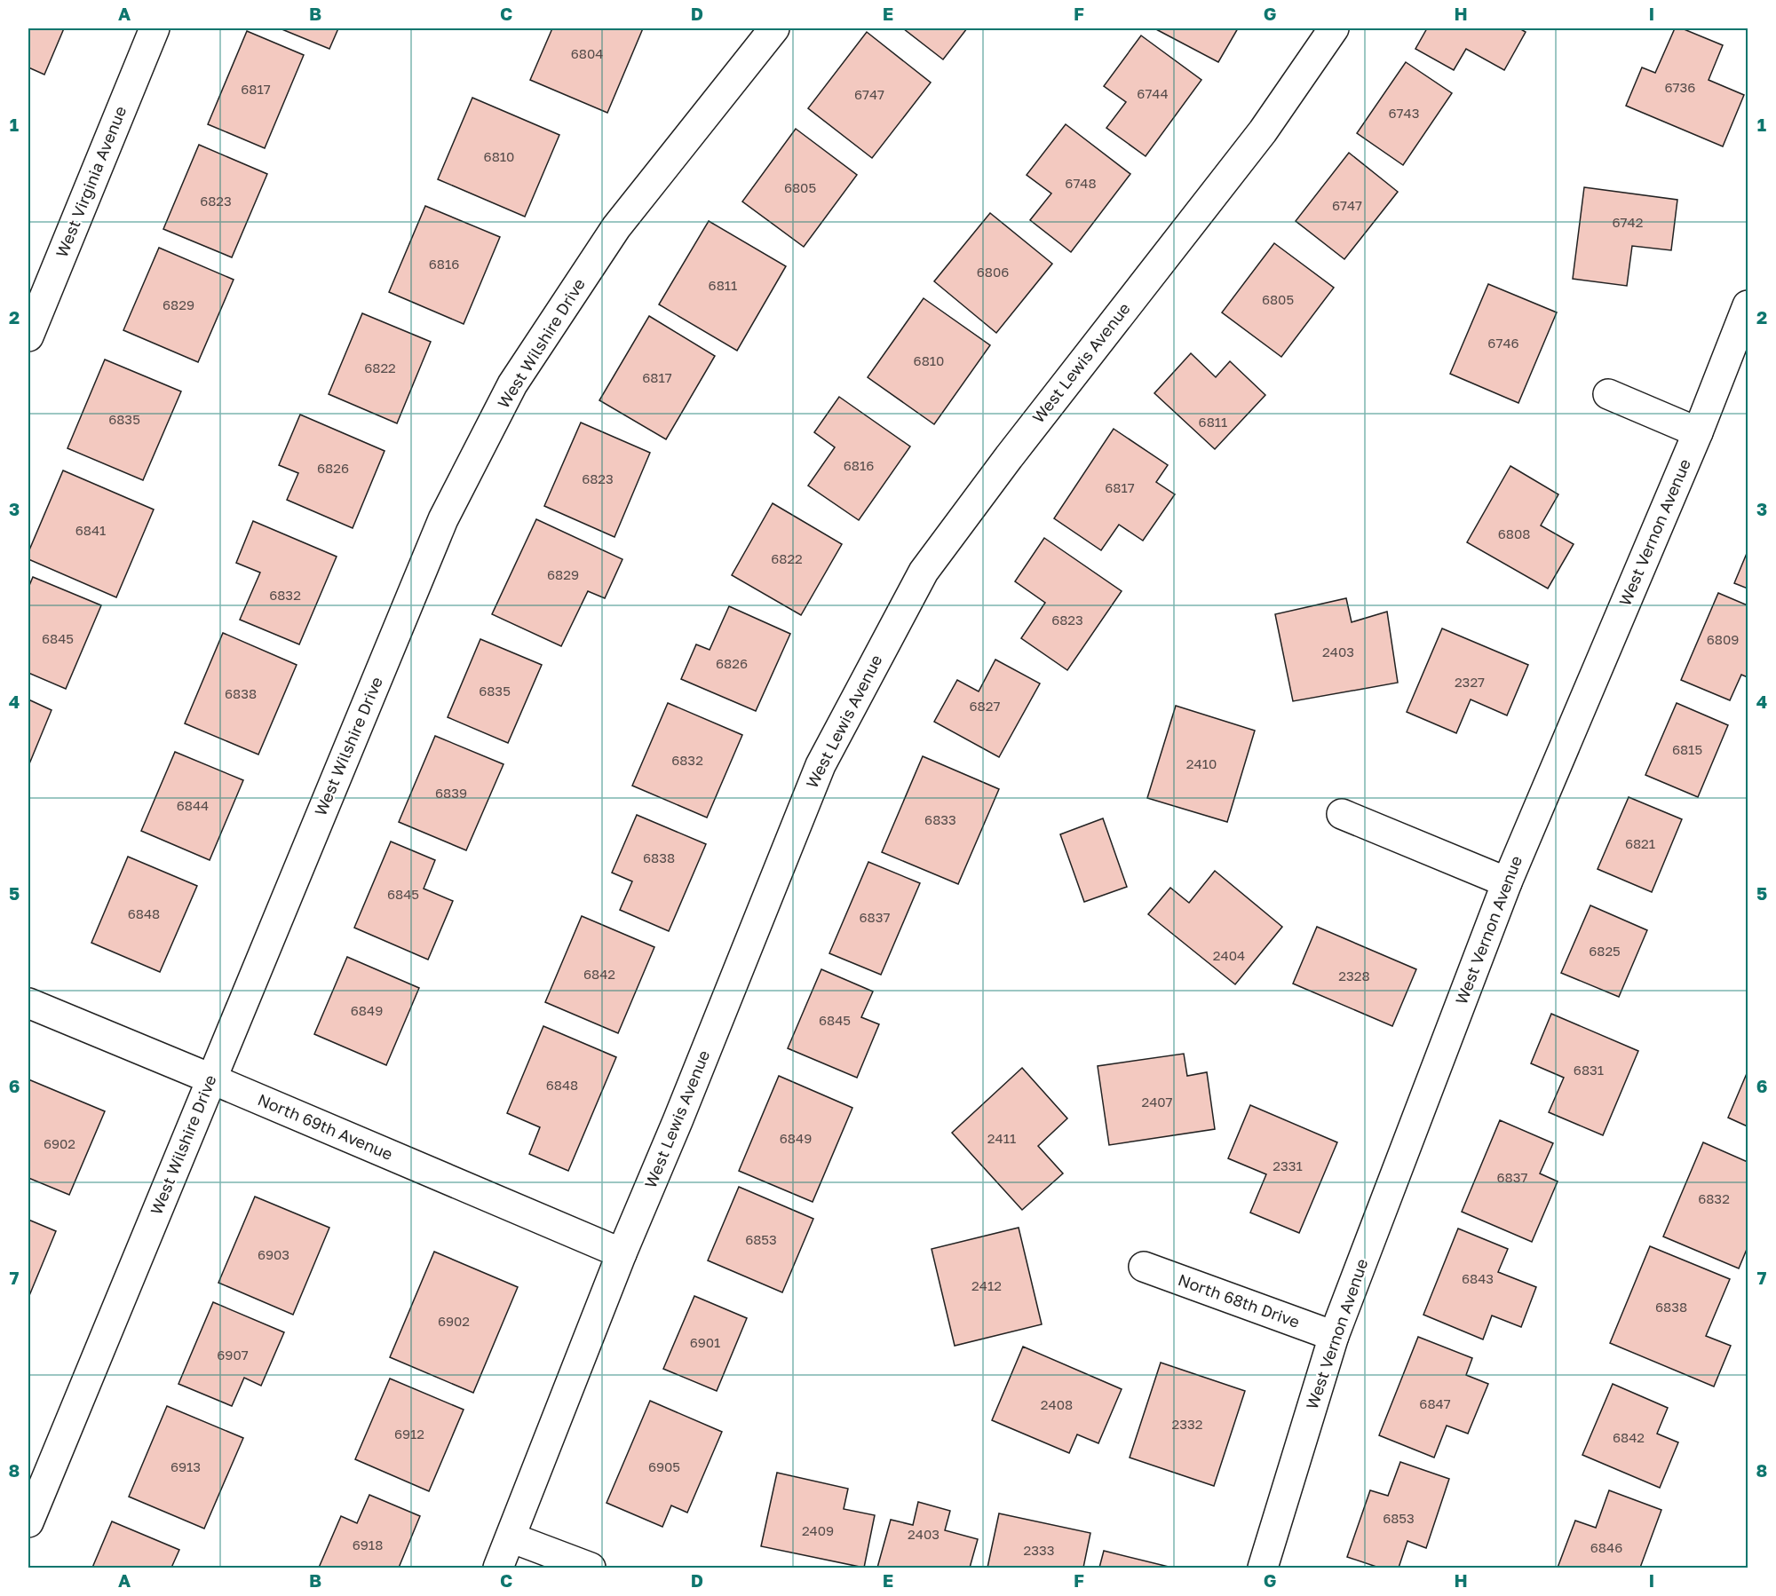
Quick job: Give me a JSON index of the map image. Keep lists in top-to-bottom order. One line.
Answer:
{"streets":{"street":["West Virginia Avenue","West Wilshire Drive","West Lewis Avenue","West Vernon Avenue","North 69th Avenue","North 68th Drive"]},"crossings":[["West Wilshire Drive","North 69th Avenue"],["West Lewis Avenue","North 69th Avenue"],["West Vernon Avenue","North 68th Drive"]],"house_numbers":["6804","6736","6817","6744","6747","6743","6810","6748","6805","6823","6747","6742","6816","6806","6811","6805","6829","6746","6810","6822","6817","6835","6811","6816","6826","6823","6817","6841","6808","6822","6829","6832","6823","6845","6809","2403","6826","2327","6835","6838","6827","6815","6832","2410","6839","6844","6833","6821","6838","6845","6848","6837","6825","2404","6842","2328","6849","6845","6831","6848","2407","6849","2411","6902","2331","6837","6832","6853","6903","6843","2412","6838","6902","6901","6907","6847","2408","2332","6912","6842","6913","6905","6853","2409","2403","6918","6846","2333"],"grid":{"columns":["A","B","C","D","E","F","G","H","I"],"rows":["1","2","3","4","5","6","7","8"]}}
